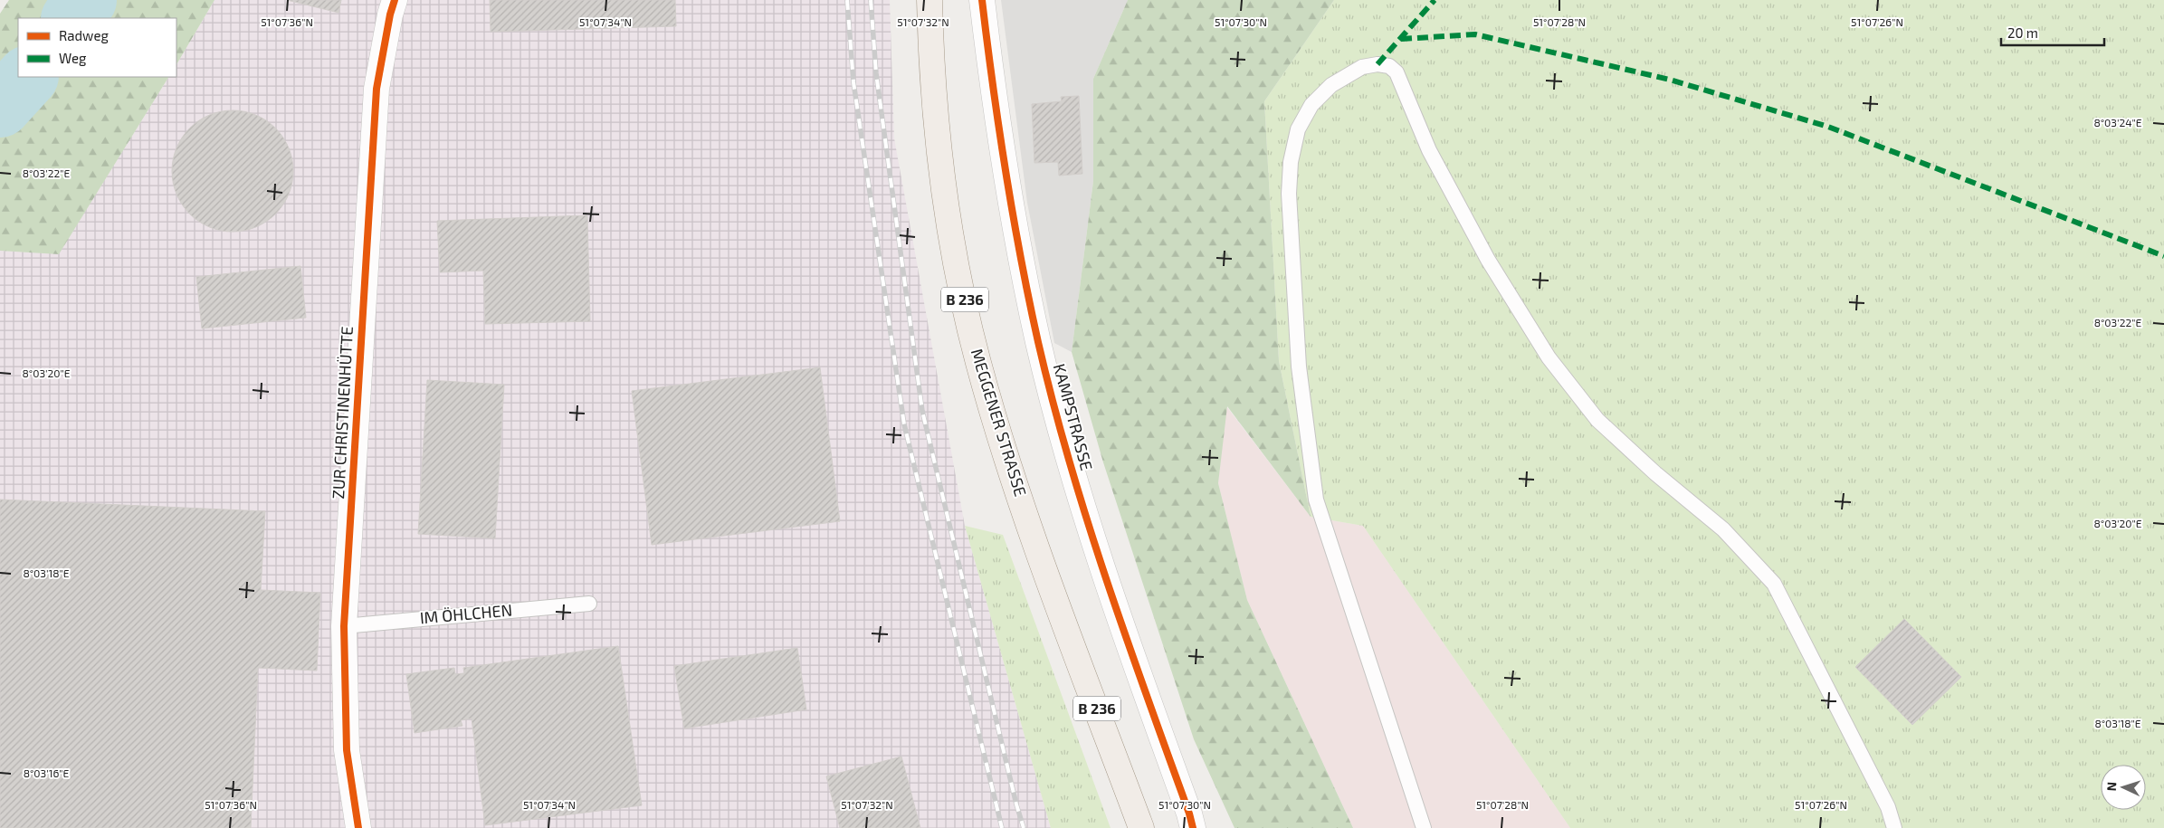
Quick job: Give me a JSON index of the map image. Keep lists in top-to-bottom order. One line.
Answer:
{"streets":{"main road":["B 236","MEGGENER STRASSE"],"street":["ZUR CHRISTINENHÜTTE","KAMPSTRASSE"],"lane":["IM ÖHLCHEN"]},"crossings":[["ZUR CHRISTINENHÜTTE","IM ÖHLCHEN"]],"legend":["Radweg","Weg"],"scale_bar":"20 m","north":"left","coordinates":["51°07'36\"N","51°07'34\"N","51°07'32\"N","51°07'30\"N","51°07'28\"N","51°07'26\"N","8°03'24\"E","8°03'22\"E","8°03'20\"E","8°03'18\"E","8°03'16\"E"]}
